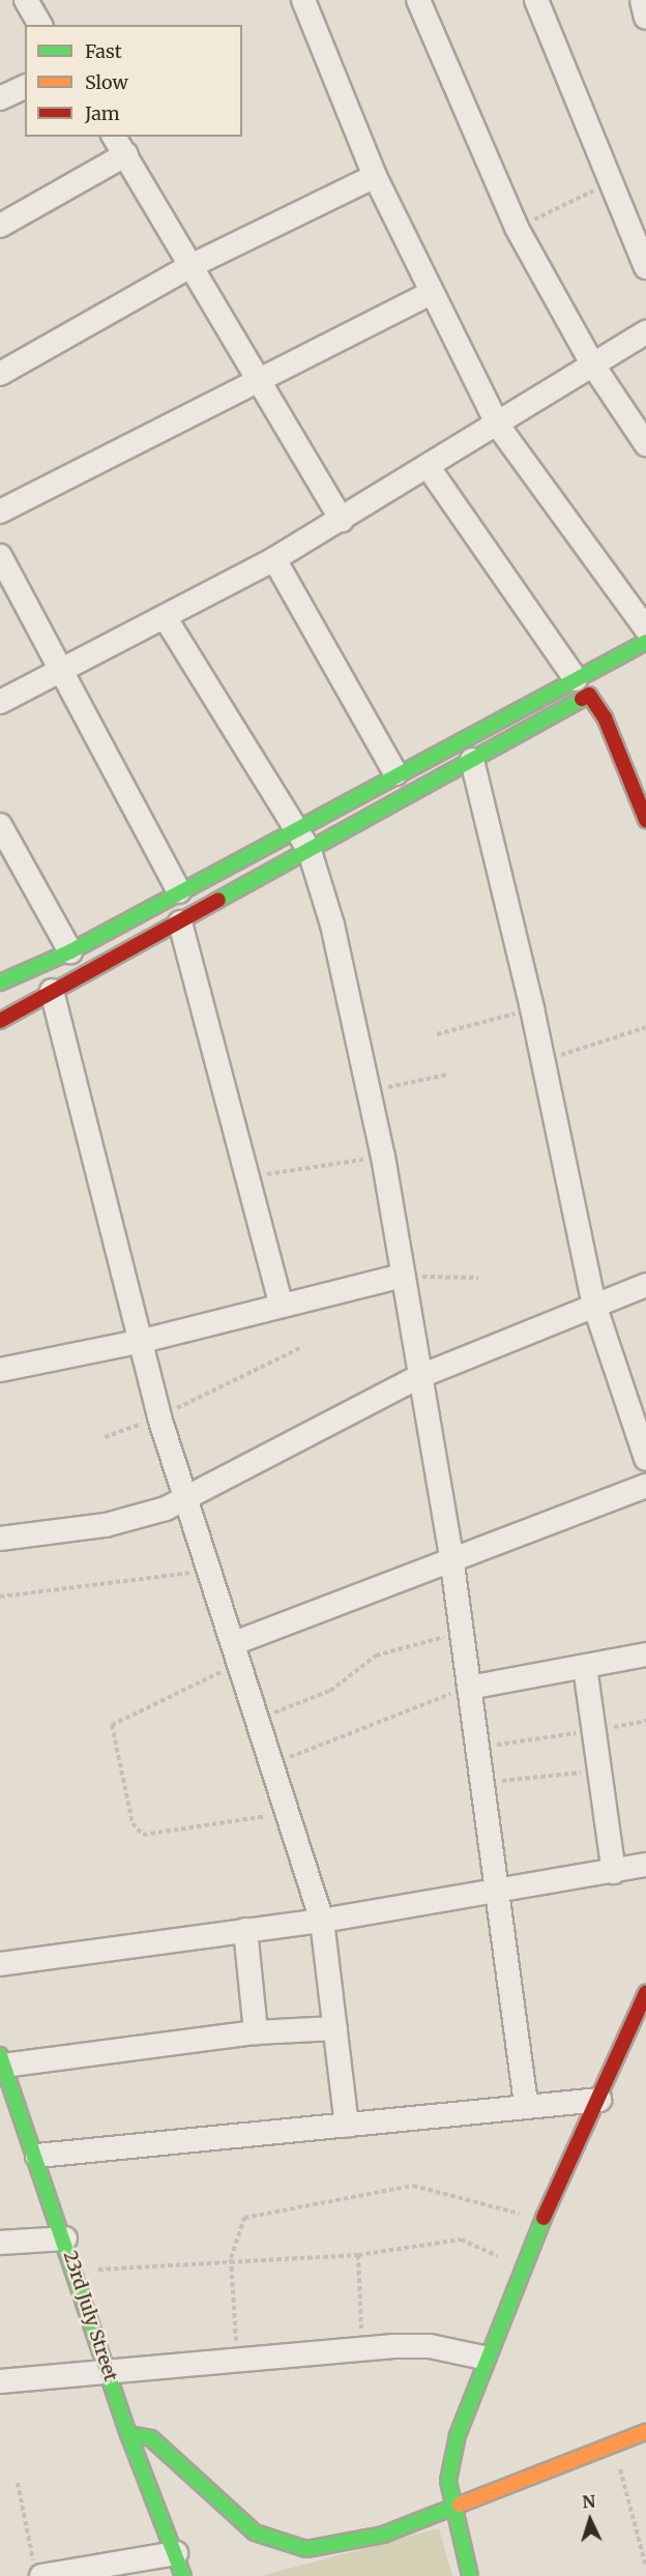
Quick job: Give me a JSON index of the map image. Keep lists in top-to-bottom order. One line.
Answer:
{"streets":{"street":["23rd July Street"]},"legend":["Fast","Slow","Jam"],"north":"top"}
